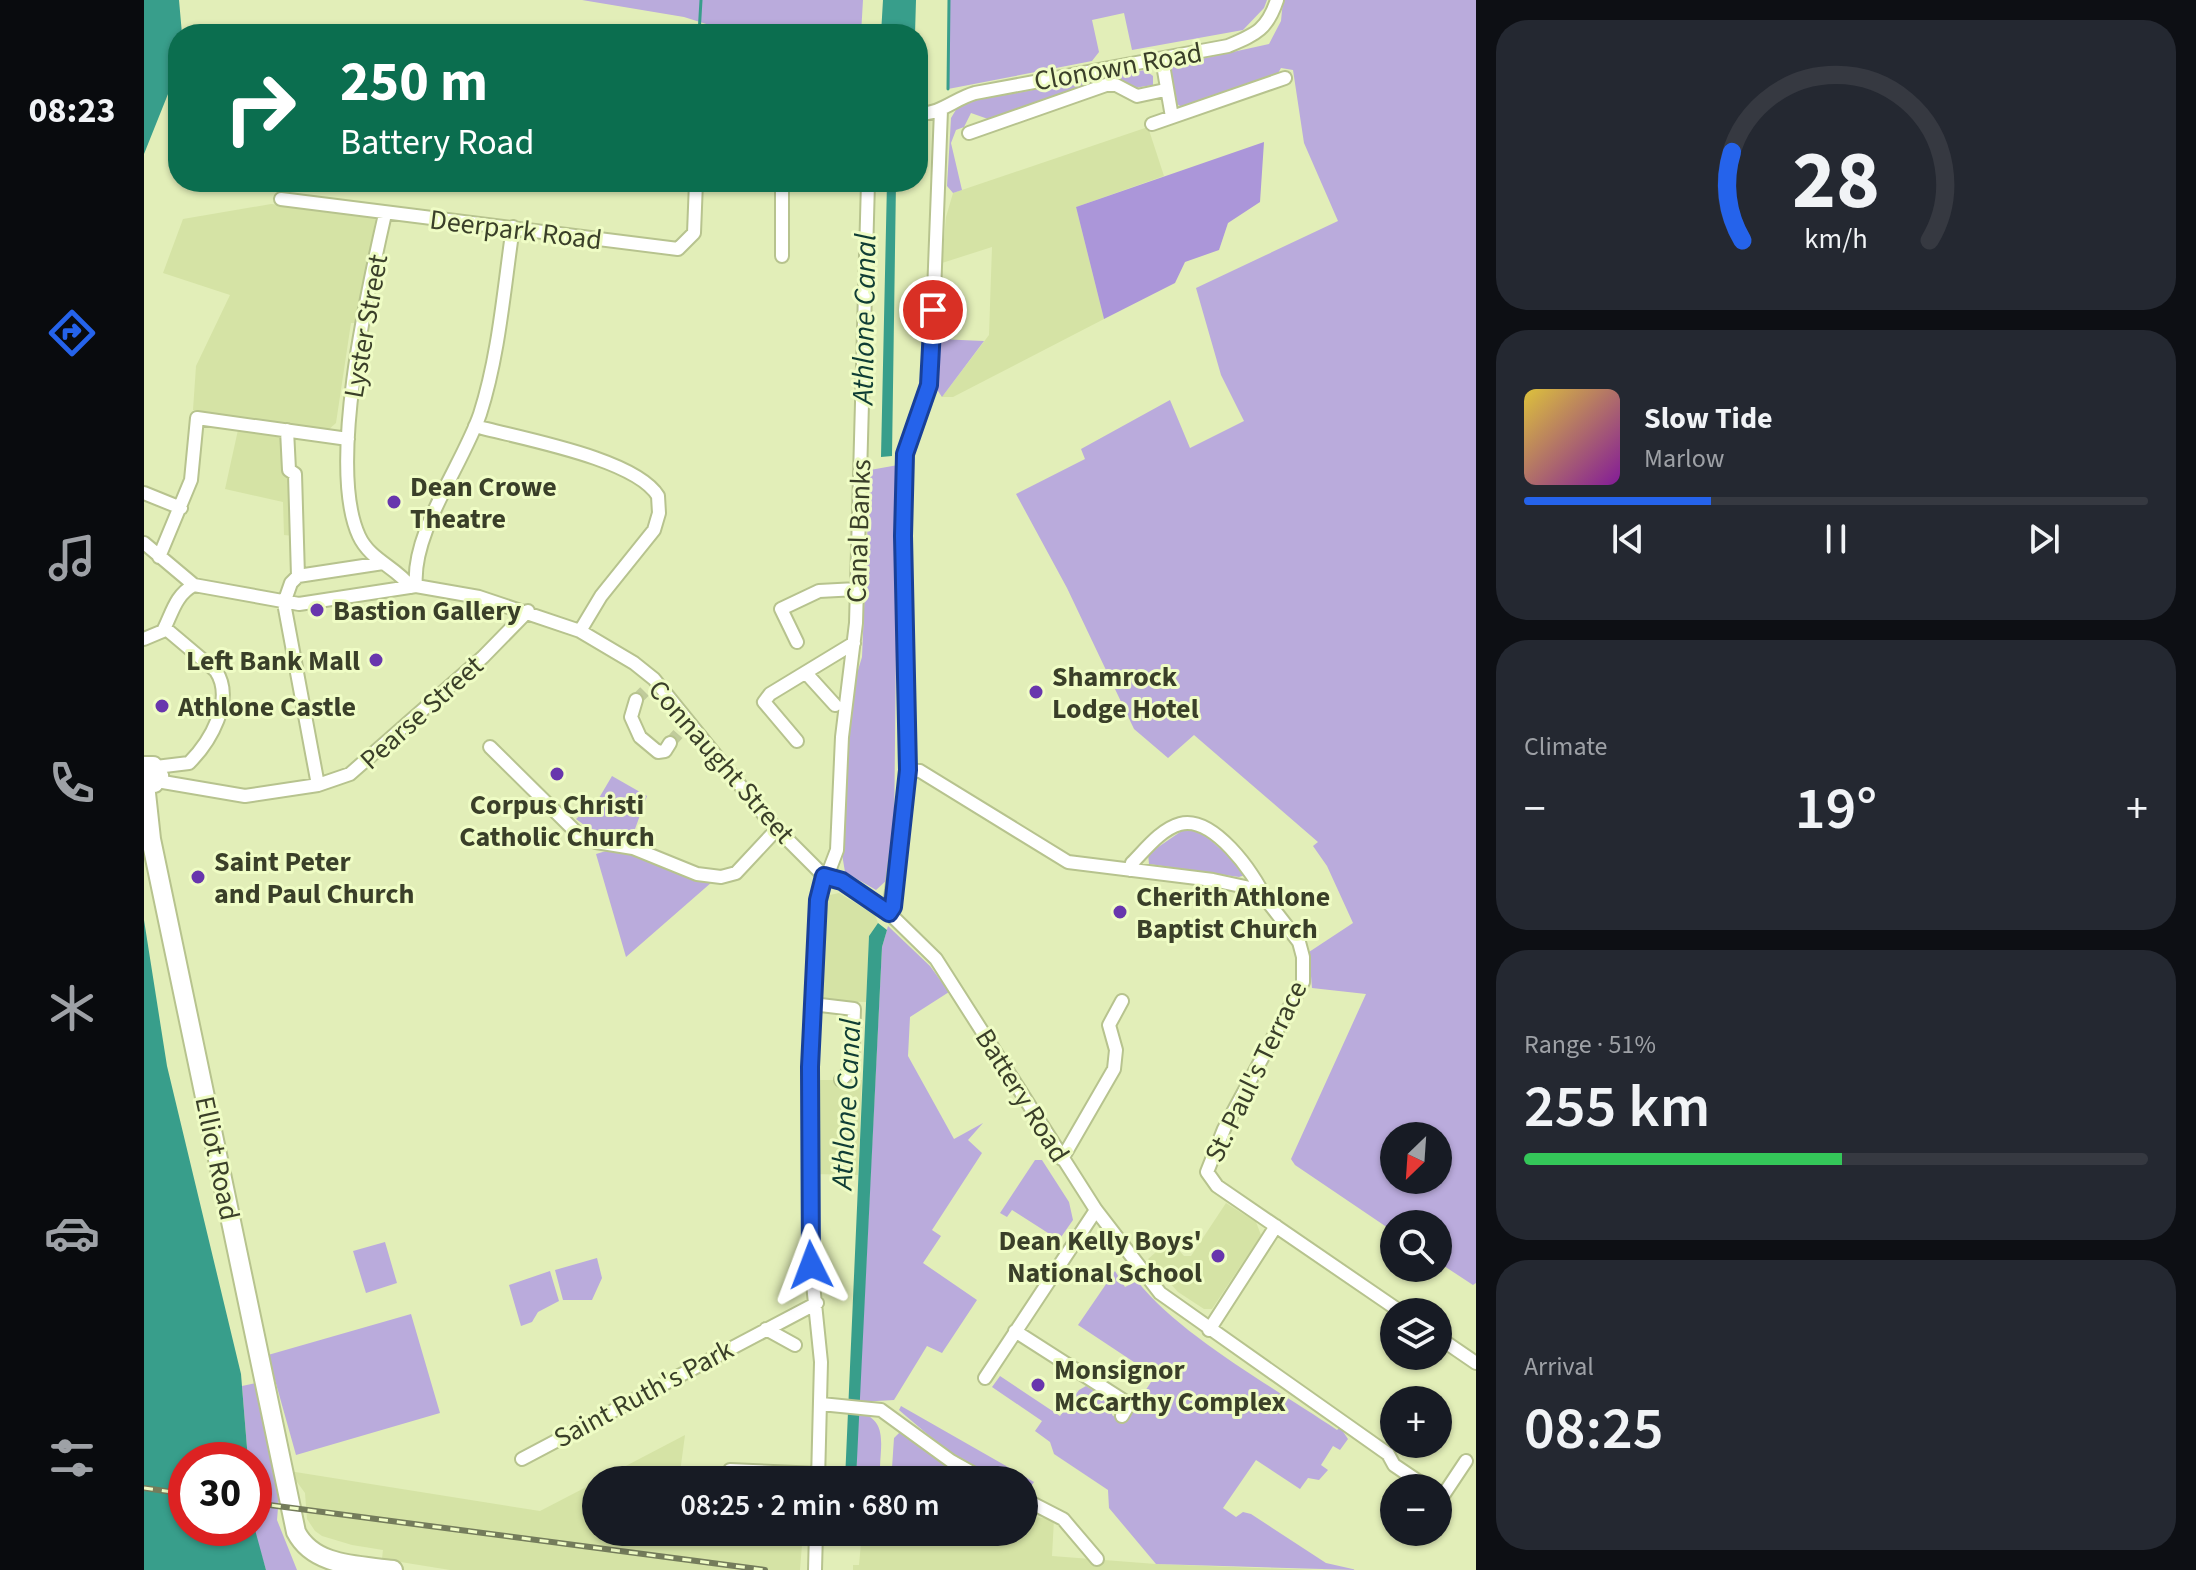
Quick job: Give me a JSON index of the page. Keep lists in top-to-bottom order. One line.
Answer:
{"streets":{"main road":["Elliot Road"],"street":["Clonown Road","Deerpark Road","Lyster Street","Canal Banks","Pearse Street","Connaught Street","St. Paul's Terrace","Battery Road","Saint Ruth's Park"]},"crossings":[["Deerpark Road","Lyster Street"],["Lyster Street","Connaught Street"],["Canal Banks","Connaught Street"],["Canal Banks","Battery Road"],["Canal Banks","Saint Ruth's Park"],["Pearse Street","Connaught Street"],["Pearse Street","Elliot Road"],["Connaught Street","Battery Road"]],"water":["Athlone Canal"],"places":["Dean Crowe Theatre","Bastion Gallery","Left Bank Mall","Shamrock Lodge Hotel","Athlone Castle","Corpus Christi Catholic Church","Saint Peter and Paul Church","Cherith Athlone Baptist Church","Dean Kelly Boys' National School","Monsignor McCarthy Complex"],"north":"bottom left","page":{"tabs":"08:23","turn":["250 m","Battery Road"],"song":["Slow Tide","Marlow"],"tile":["Climate",["Range · 51%","255 km"],["Arrival","08:25"]],"heat":["−","19°","+"],"map_buttons":["+","−"],"limit":"30","trip":"08:25 · 2 min · 680 m","gauge":["28","km/h"]}}
